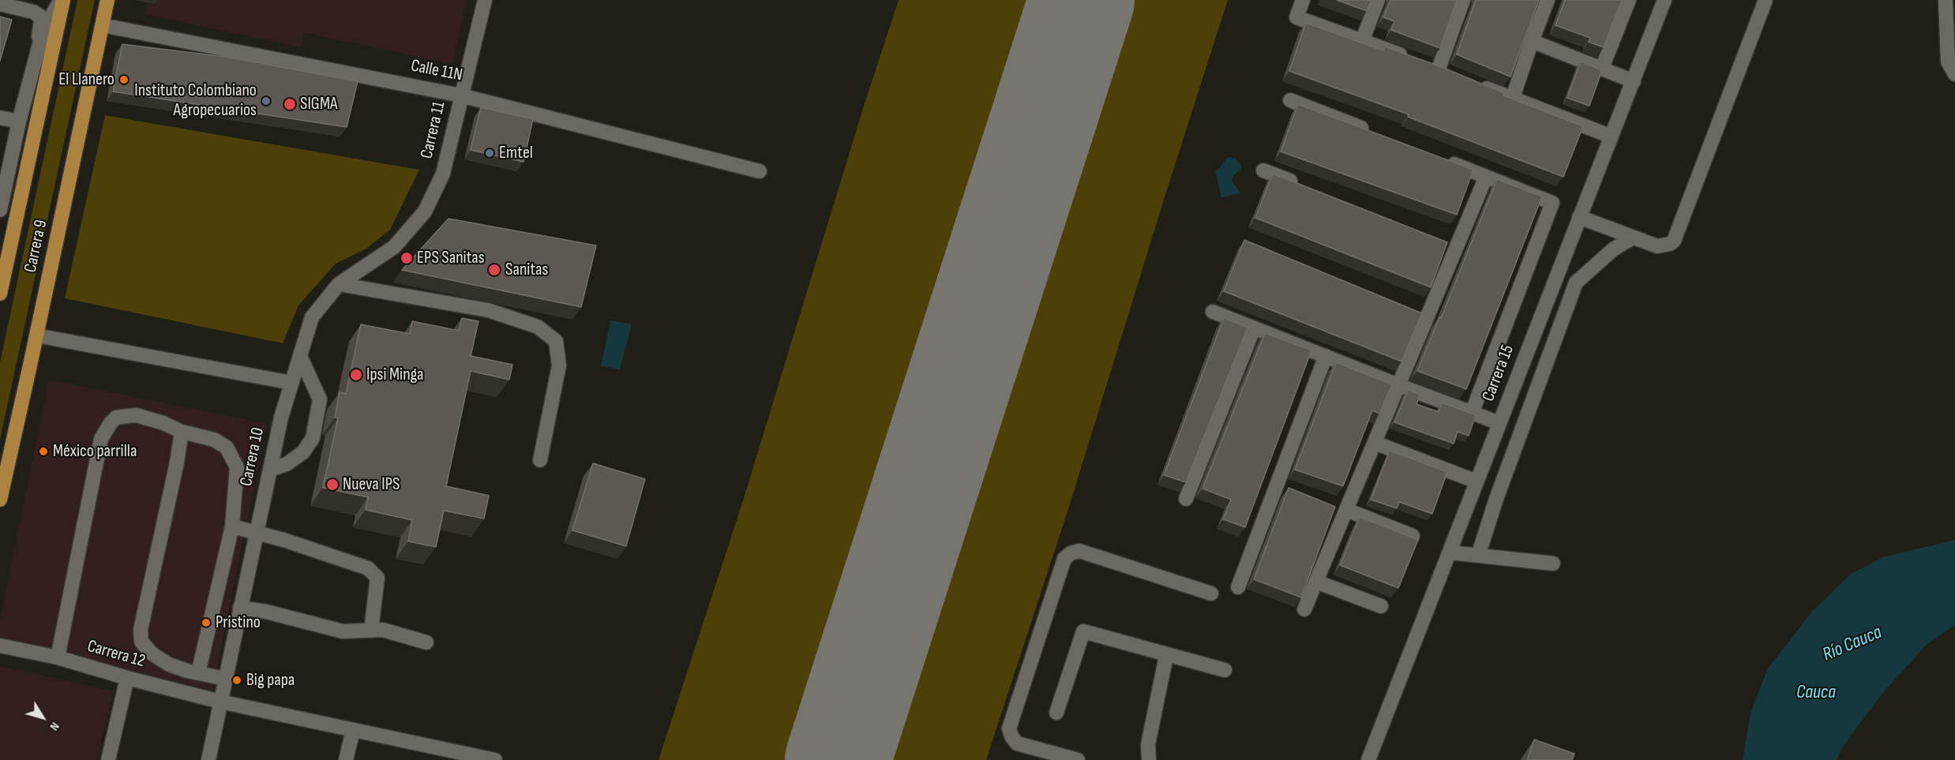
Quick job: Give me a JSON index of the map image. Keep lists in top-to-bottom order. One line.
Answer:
{"streets":{"main road":["Carrera 9"],"street":["Calle 11N","Carrera 11","Carrera 15","Carrera 10","Carrera 12"]},"crossings":[["Calle 11N","Carrera 11"],["Calle 11N","Carrera 9"],["Carrera 11","Carrera 10"],["Carrera 10","Carrera 12"]],"water":["Río Cauca","Cauca"],"places":["El Llanero","Instituto Colombiano Agropecuarios","SIGMA","Emtel","EPS Sanitas","Sanitas","Ipsi Minga","México parrilla","Nueva IPS","Pristino","Big papa"],"north":"bottom right"}
